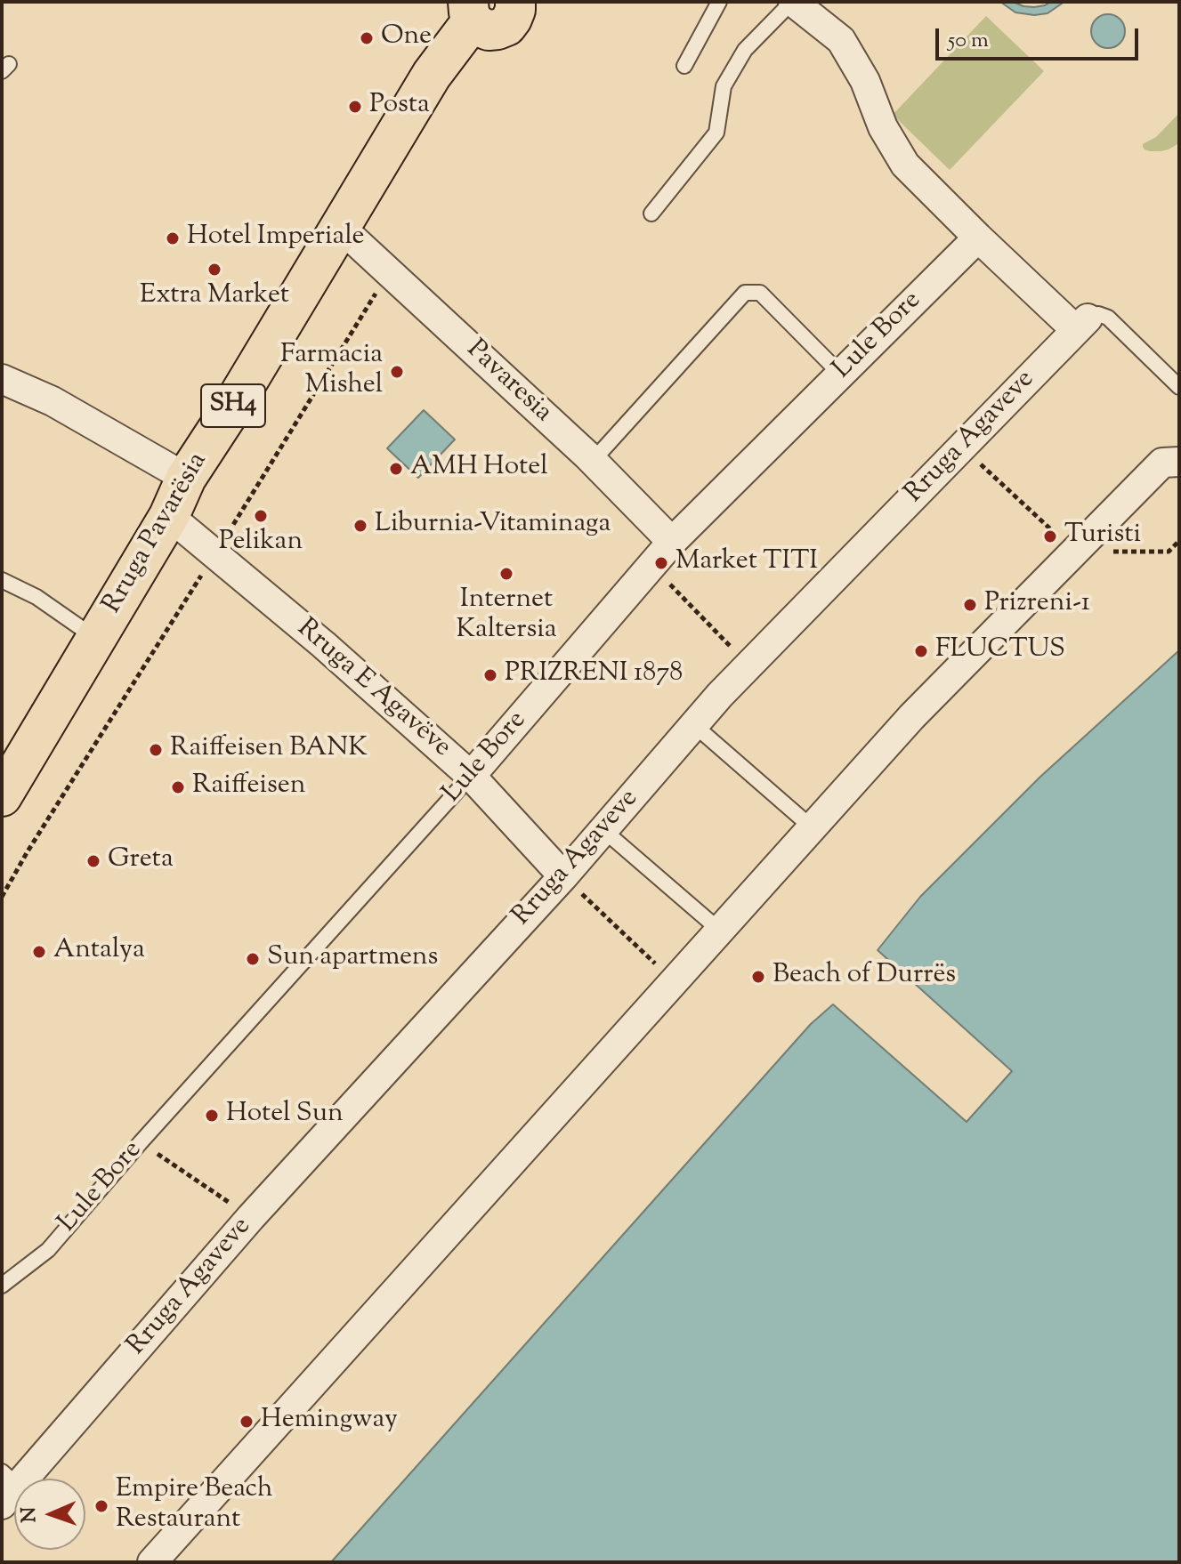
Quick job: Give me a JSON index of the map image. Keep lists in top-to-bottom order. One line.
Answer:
{"streets":{"main road":["SH4","Rruga Pavarësia"],"street":["Lule Bore","Pavaresia","Rruga Agaveve","Rruga E Agavëve"]},"crossings":[["Lule Bore","Pavaresia"],["Lule Bore","Rruga E Agavëve"],["Pavaresia","Rruga Pavarësia"],["SH4","Rruga Pavarësia"],["Rruga Agaveve","Rruga E Agavëve"],["Rruga Pavarësia","Rruga E Agavëve"]],"places":["One","Posta","Hotel Imperiale","Extra Market","Farmacia Mishel","AMH Hotel","Pelikan","Liburnia-Vitaminaga","Turisti","Market TITI","Internet Kaltersia","Prizreni-1","FLUCTUS","PRIZRENI 1878","Raiffeisen BANK","Raiffeisen","Greta","Antalya","Sun apartmens","Beach of Durrës","Hotel Sun","Hemingway","Empire Beach Restaurant"],"scale_bar":"50 m","north":"left"}
